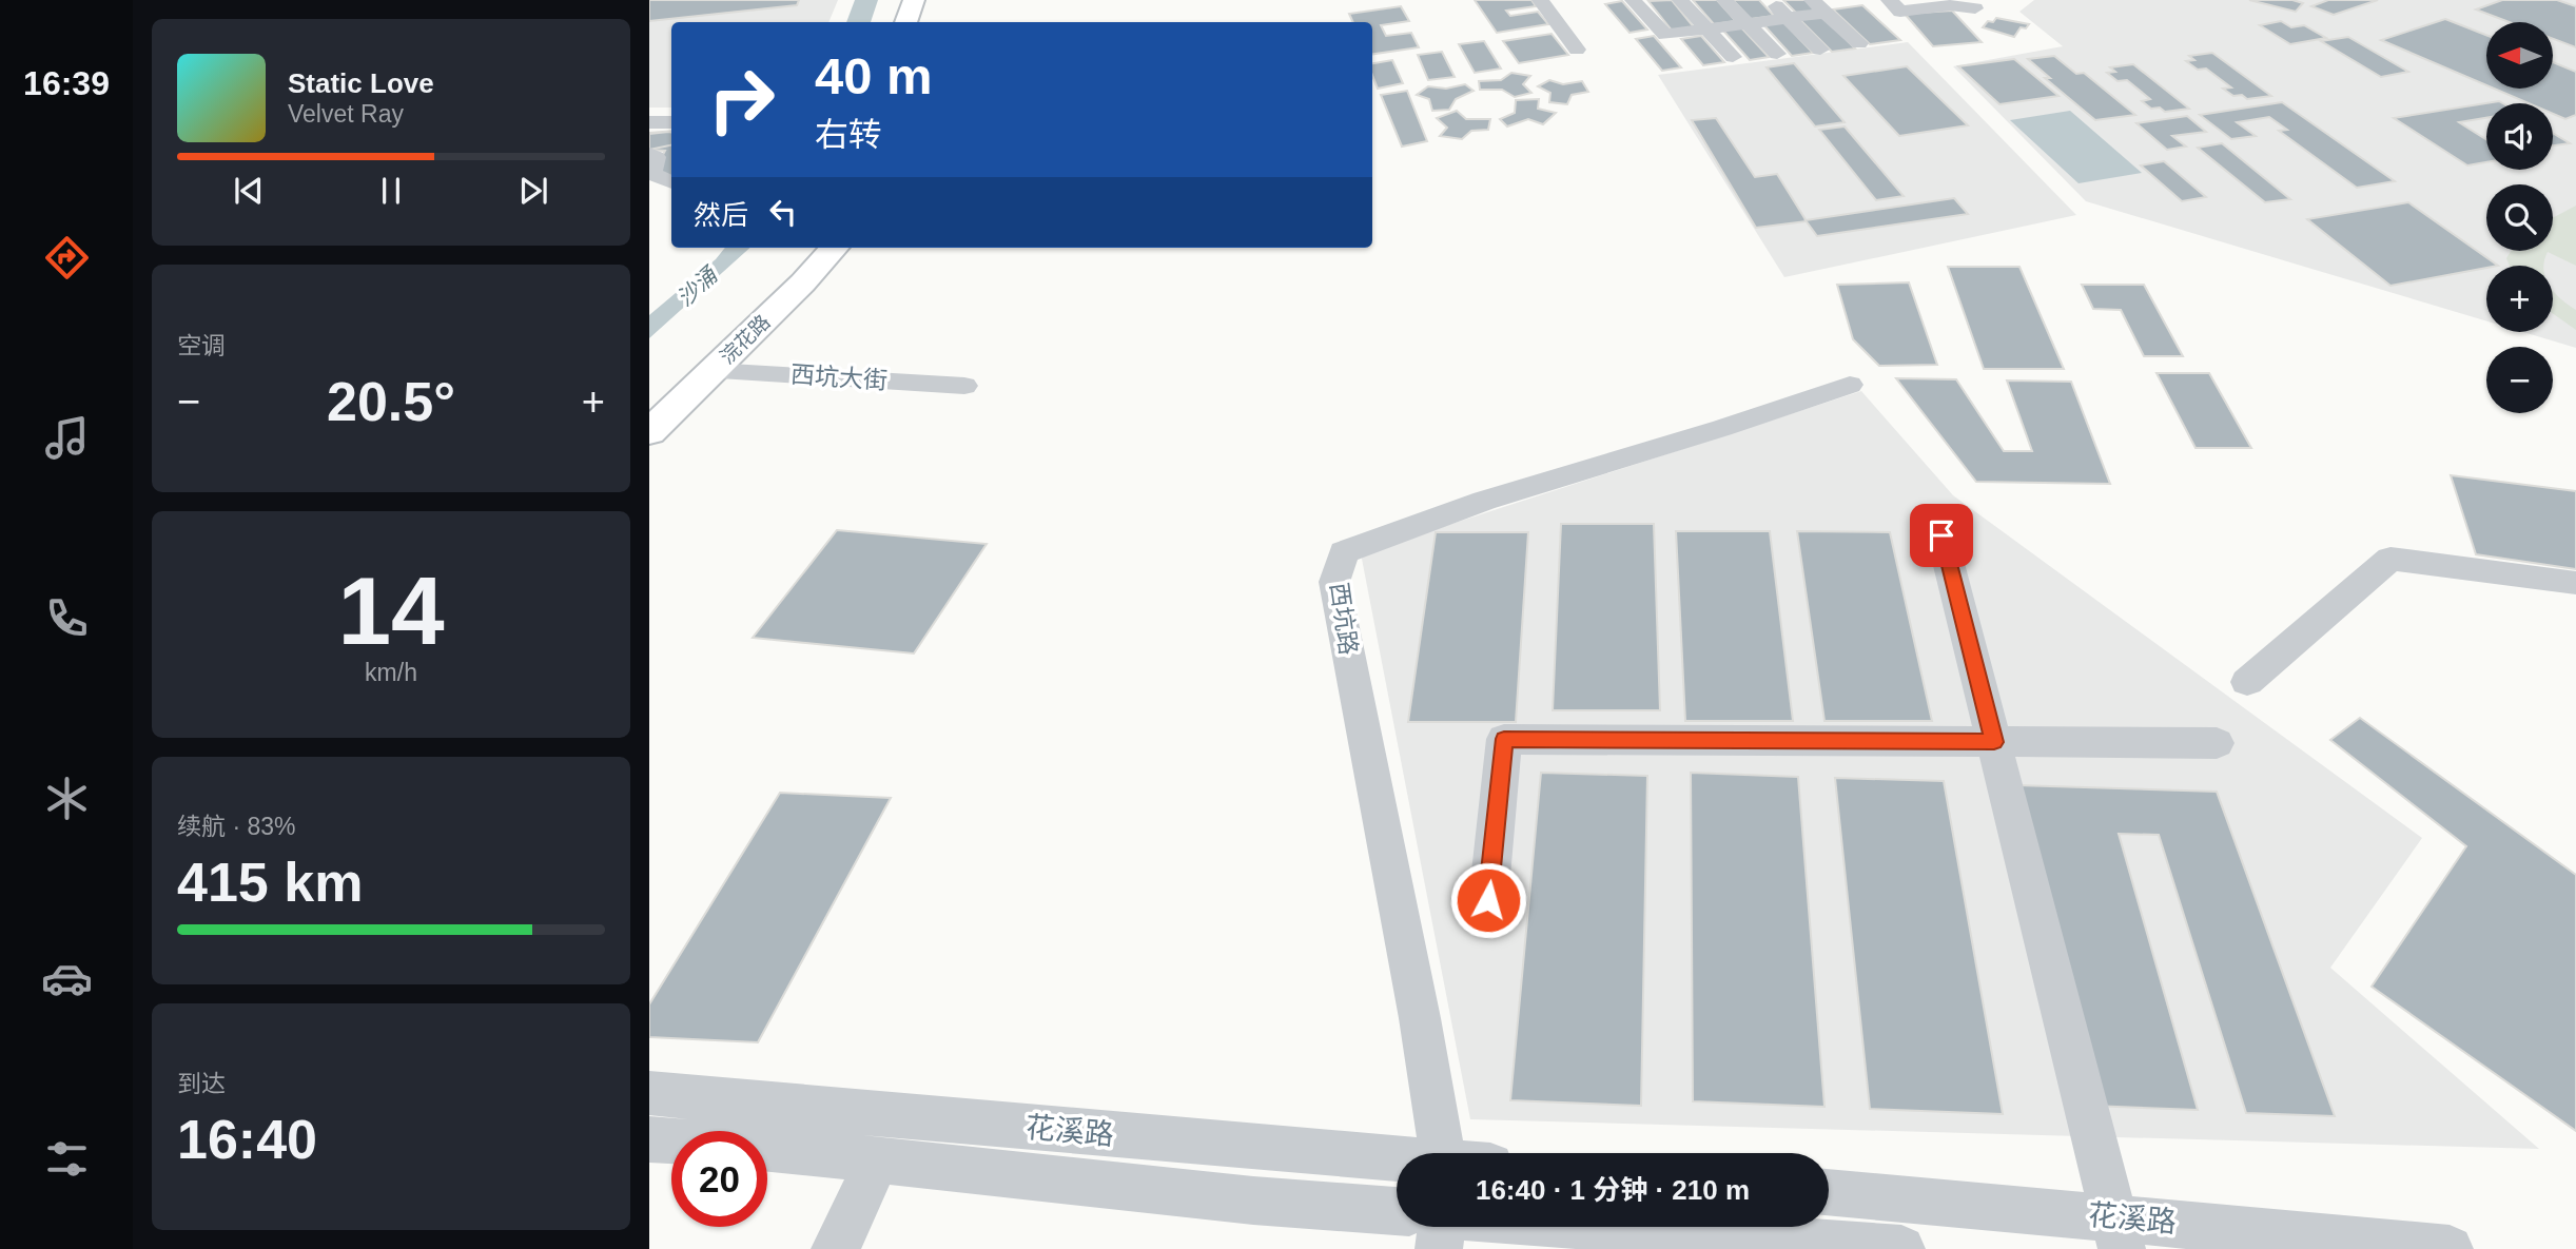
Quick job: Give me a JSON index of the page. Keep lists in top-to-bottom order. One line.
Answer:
{"streets":{"main road":["浣花路"],"street":["西坑大街","西坑路","花溪路"]},"crossings":[["浣花路","西坑大街"]],"water":["沙涌"],"north":"left","page":{"tabs":"16:39","map_buttons":["+","−"],"turn":["40 m","右转"],"song":["Static Love","Velvet Ray"],"then":"然后","tile":["空调",["14","km/h"],["续航 · 83%","415 km"],["到达","16:40"]],"heat":["−","20.5°","+"],"limit":"20","trip":"16:40 · 1 分钟 · 210 m"}}
